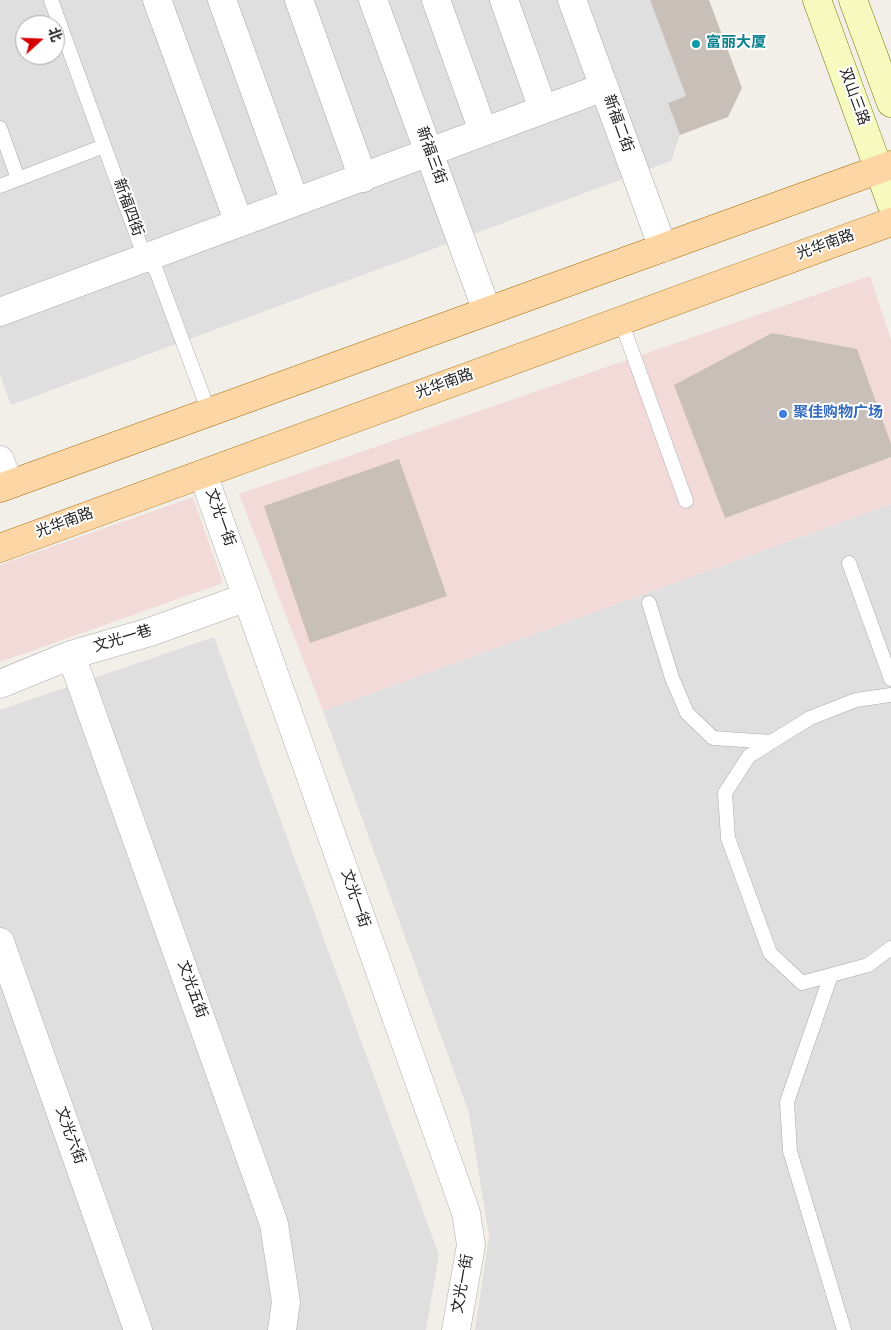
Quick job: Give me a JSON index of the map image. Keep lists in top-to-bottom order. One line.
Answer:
{"streets":{"main road":["双山三路","光华南路"],"street":["新福二街","新福三街","文光一街","文光一巷","文光五街","文光六街"],"lane":["新福四街"]},"crossings":[["光华南路","文光一街"],["文光一街","文光一巷"],["文光一巷","文光五街"]],"places":["富丽大厦","聚佳购物广场"],"north":"right"}
